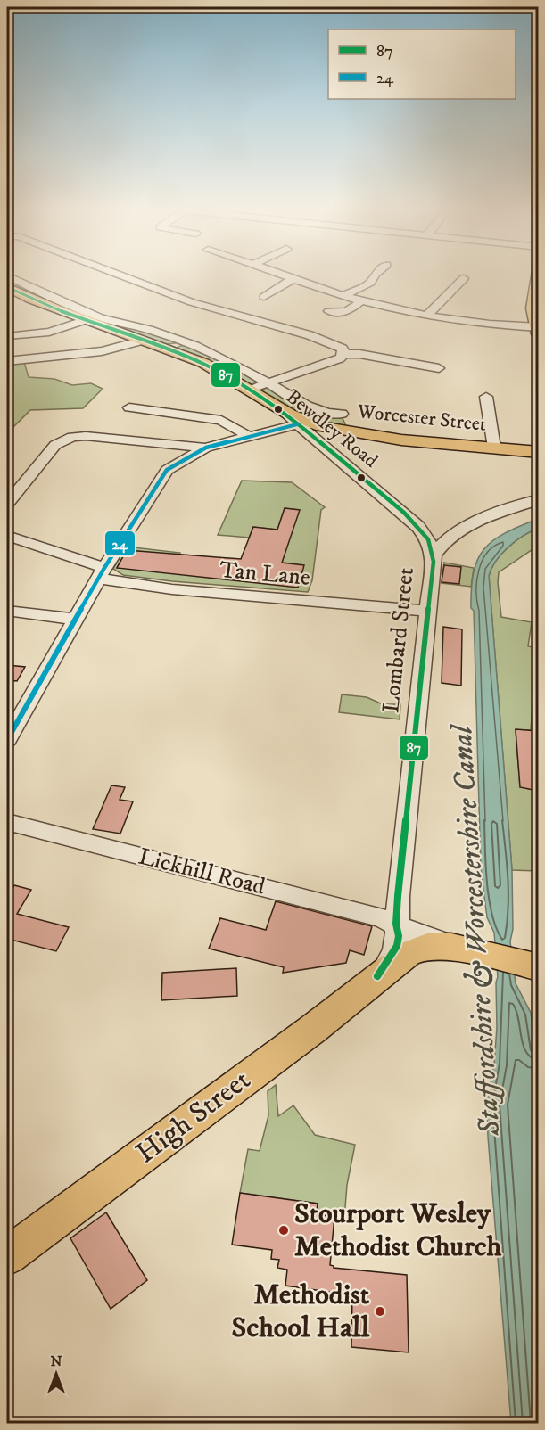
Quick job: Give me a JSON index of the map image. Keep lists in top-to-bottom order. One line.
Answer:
{"streets":{"main road":["Worcester Street","Bewdley Road","High Street"],"street":["Tan Lane","Lombard Street","Lickhill Road"]},"crossings":[["Worcester Street","Bewdley Road"],["Bewdley Road","Lombard Street"],["Tan Lane","Lombard Street"],["Lombard Street","Lickhill Road"],["Lombard Street","High Street"],["Lickhill Road","High Street"]],"water":["Staffordshire & Worcestershire Canal"],"places":["Stourport Wesley Methodist Church","Methodist School Hall"],"lines":["transit line 87","transit line 24"],"legend":["87","24"],"north":"top"}
